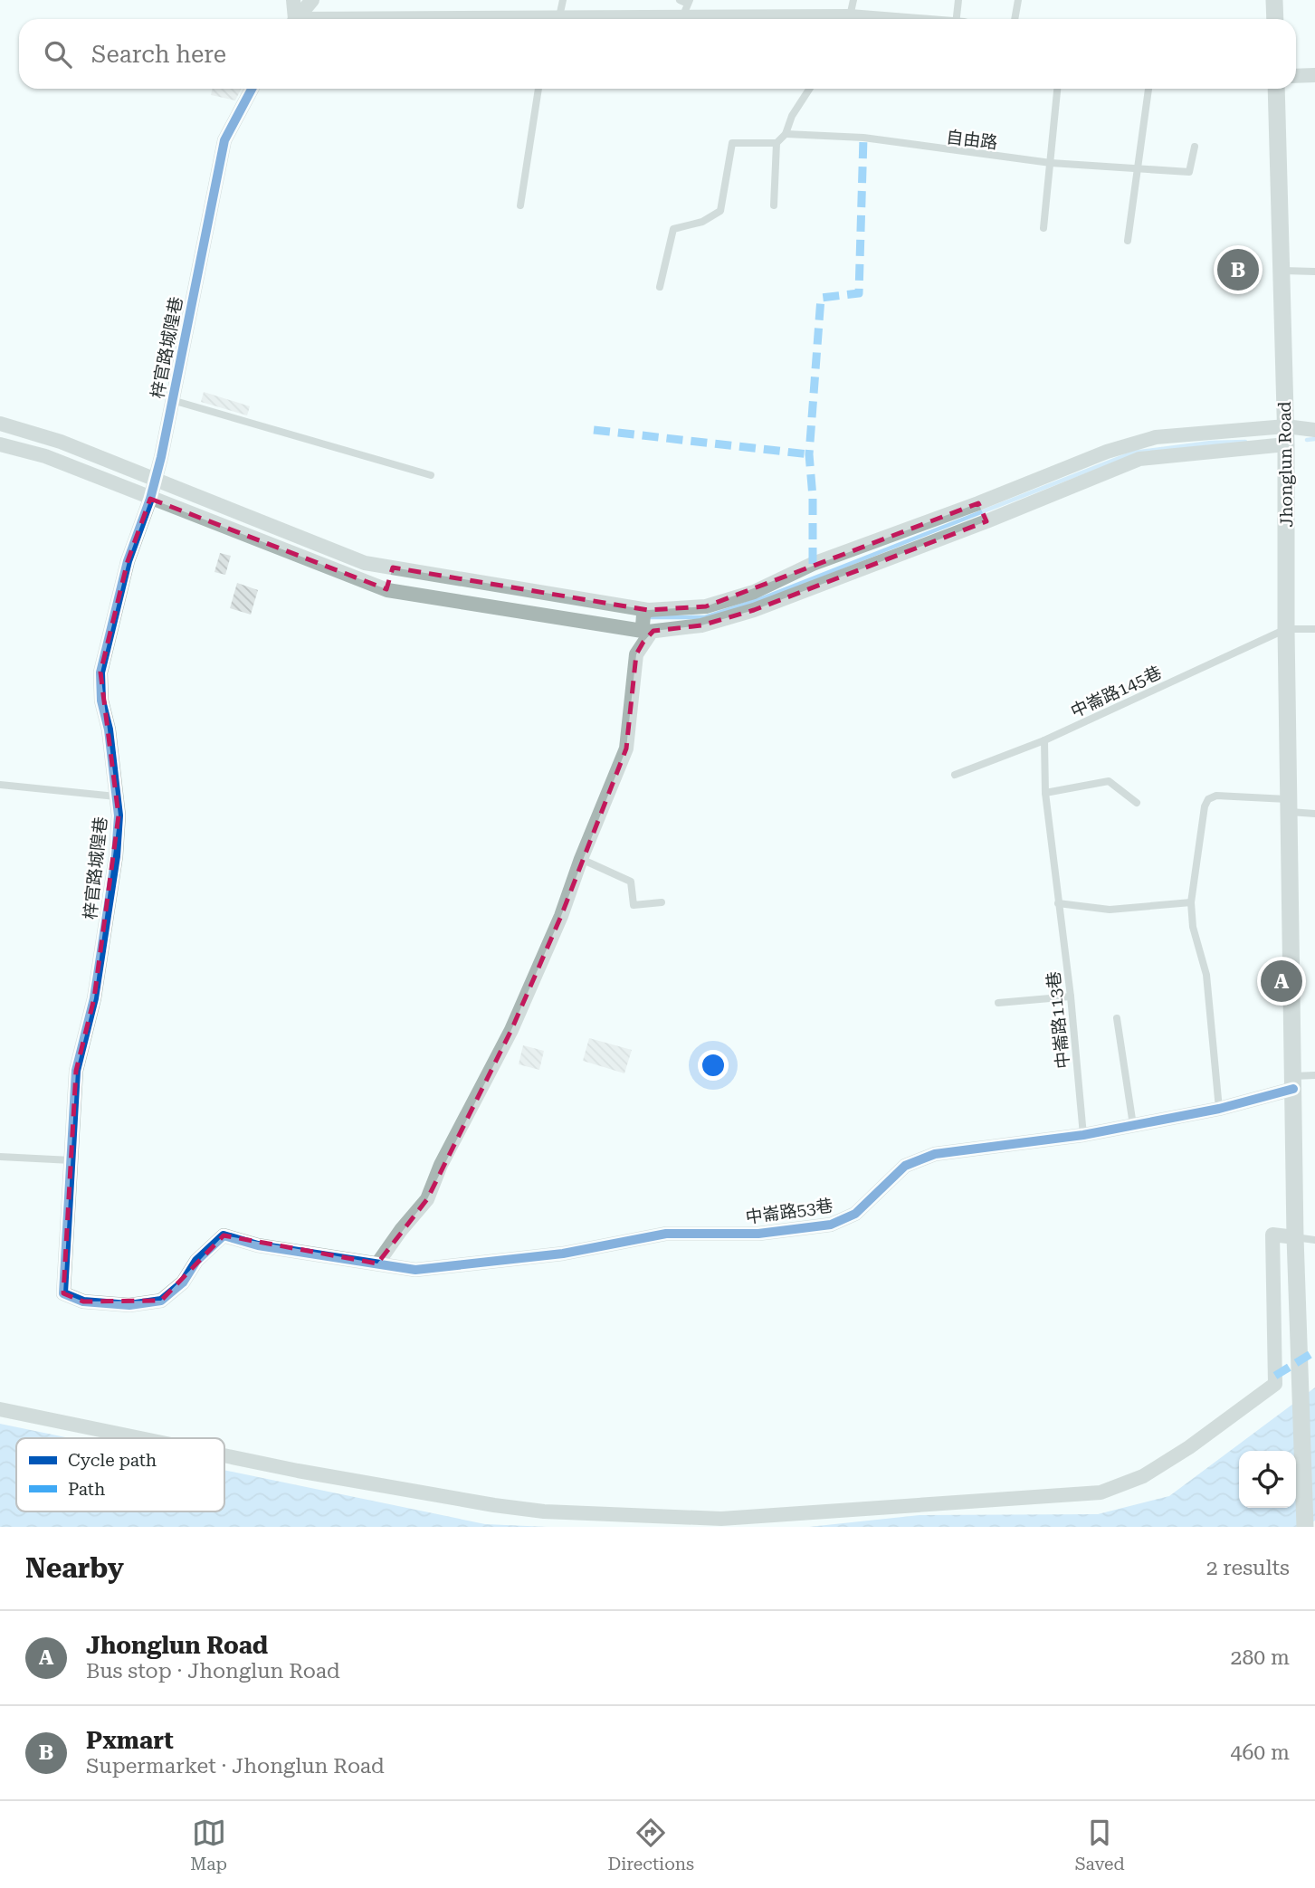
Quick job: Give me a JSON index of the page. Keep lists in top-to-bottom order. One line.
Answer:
{"streets":{"street":["梓官路城隍巷","Jhonglun Road","中崙路53巷"],"lane":["自由路","中崙路145巷","中崙路113巷"]},"crossings":[["梓官路城隍巷","中崙路53巷"],["Jhonglun Road","中崙路145巷"],["Jhonglun Road","中崙路53巷"],["中崙路145巷","中崙路113巷"],["中崙路113巷","中崙路53巷"]],"legend":["Cycle path","Path"],"page":{"search":"Search here","pins":["B","A"],"heading":["Nearby","2 results"],"list":[{"mark":"A","name":"Jhonglun Road","note":"Bus stop · Jhonglun Road","value":"280 m"},{"mark":"B","name":"Pxmart","note":"Supermarket · Jhonglun Road","value":"460 m"}],"nav":["Map","Directions","Saved"]}}
